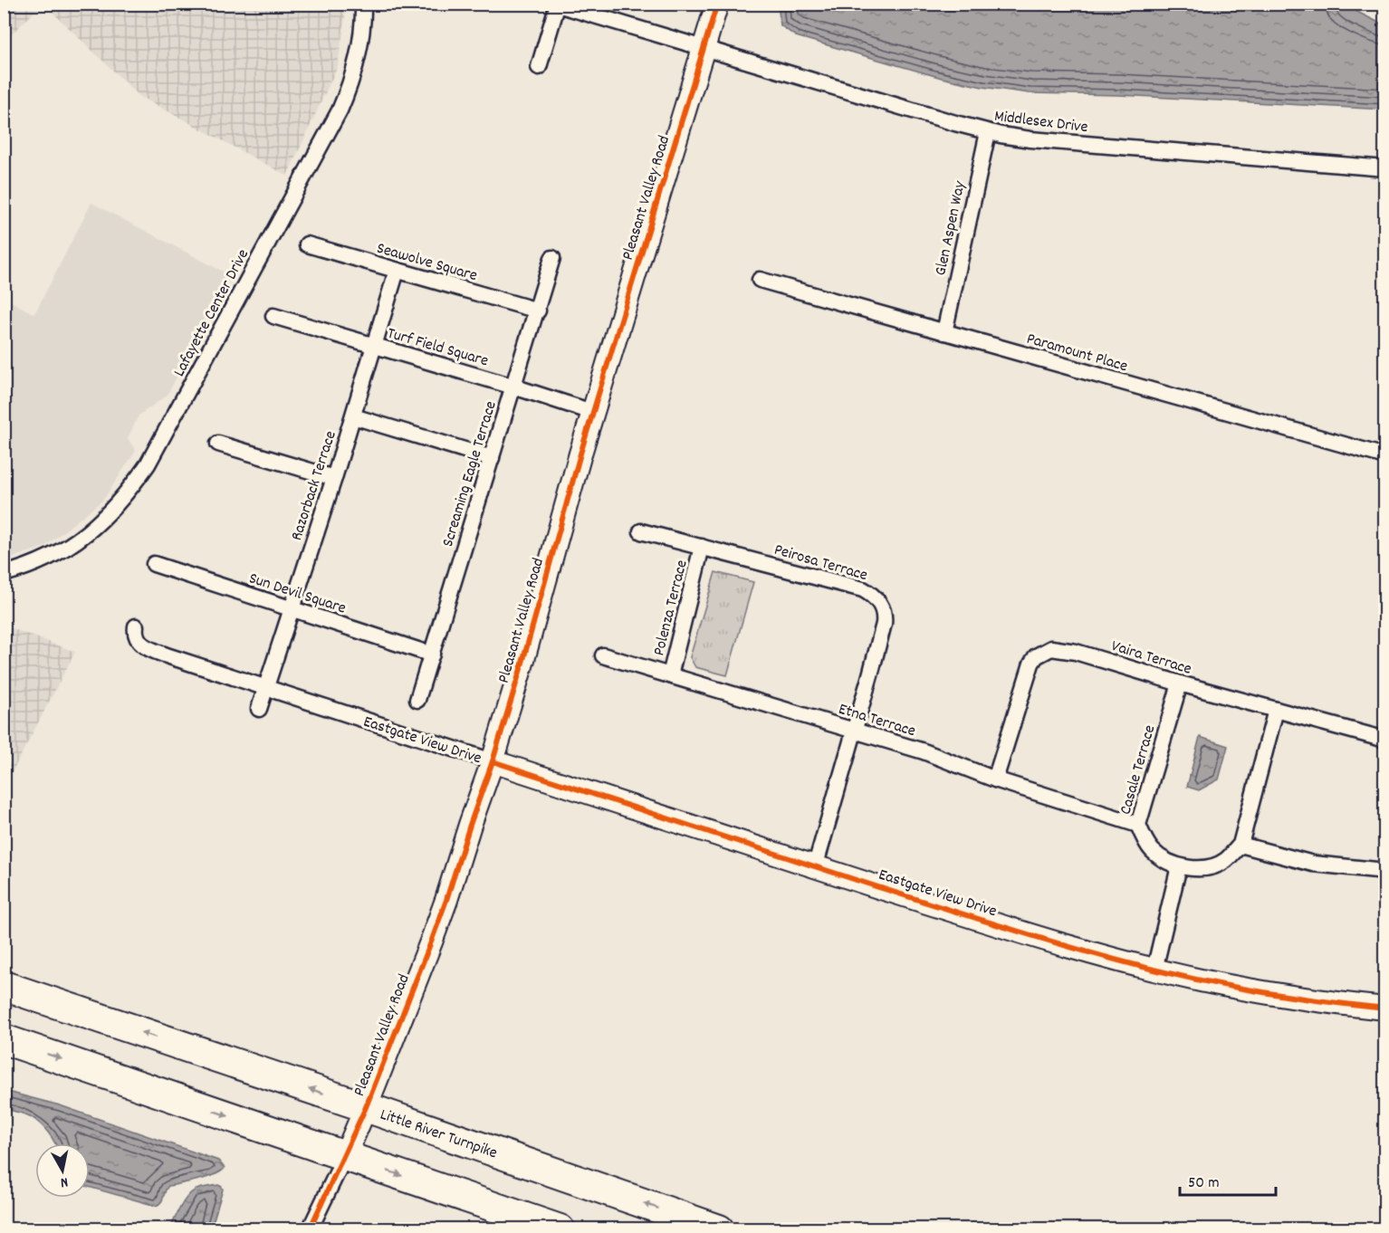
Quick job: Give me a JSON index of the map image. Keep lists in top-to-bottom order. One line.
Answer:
{"streets":{"highway":["Little River Turnpike"],"street":["Middlesex Drive","Pleasant Valley Road","Glen Aspen Way","Seawolve Square","Lafayette Center Drive","Turf Field Square","Paramount Place","Screaming Eagle Terrace","Razorback Terrace","Peirosa Terrace","Sun Devil Square","Polenza Terrace","Vaira Terrace","Etna Terrace","Eastgate View Drive","Casale Terrace"]},"crossings":[["Middlesex Drive","Pleasant Valley Road"],["Middlesex Drive","Glen Aspen Way"],["Pleasant Valley Road","Turf Field Square"],["Pleasant Valley Road","Eastgate View Drive"],["Pleasant Valley Road","Little River Turnpike"],["Glen Aspen Way","Paramount Place"],["Seawolve Square","Screaming Eagle Terrace"],["Seawolve Square","Razorback Terrace"],["Turf Field Square","Screaming Eagle Terrace"],["Turf Field Square","Razorback Terrace"],["Screaming Eagle Terrace","Sun Devil Square"],["Razorback Terrace","Sun Devil Square"],["Razorback Terrace","Eastgate View Drive"],["Peirosa Terrace","Polenza Terrace"],["Peirosa Terrace","Etna Terrace"],["Peirosa Terrace","Eastgate View Drive"],["Polenza Terrace","Etna Terrace"],["Vaira Terrace","Etna Terrace"],["Vaira Terrace","Casale Terrace"],["Etna Terrace","Casale Terrace"]],"scale_bar":"50 m","north":"bottom"}
